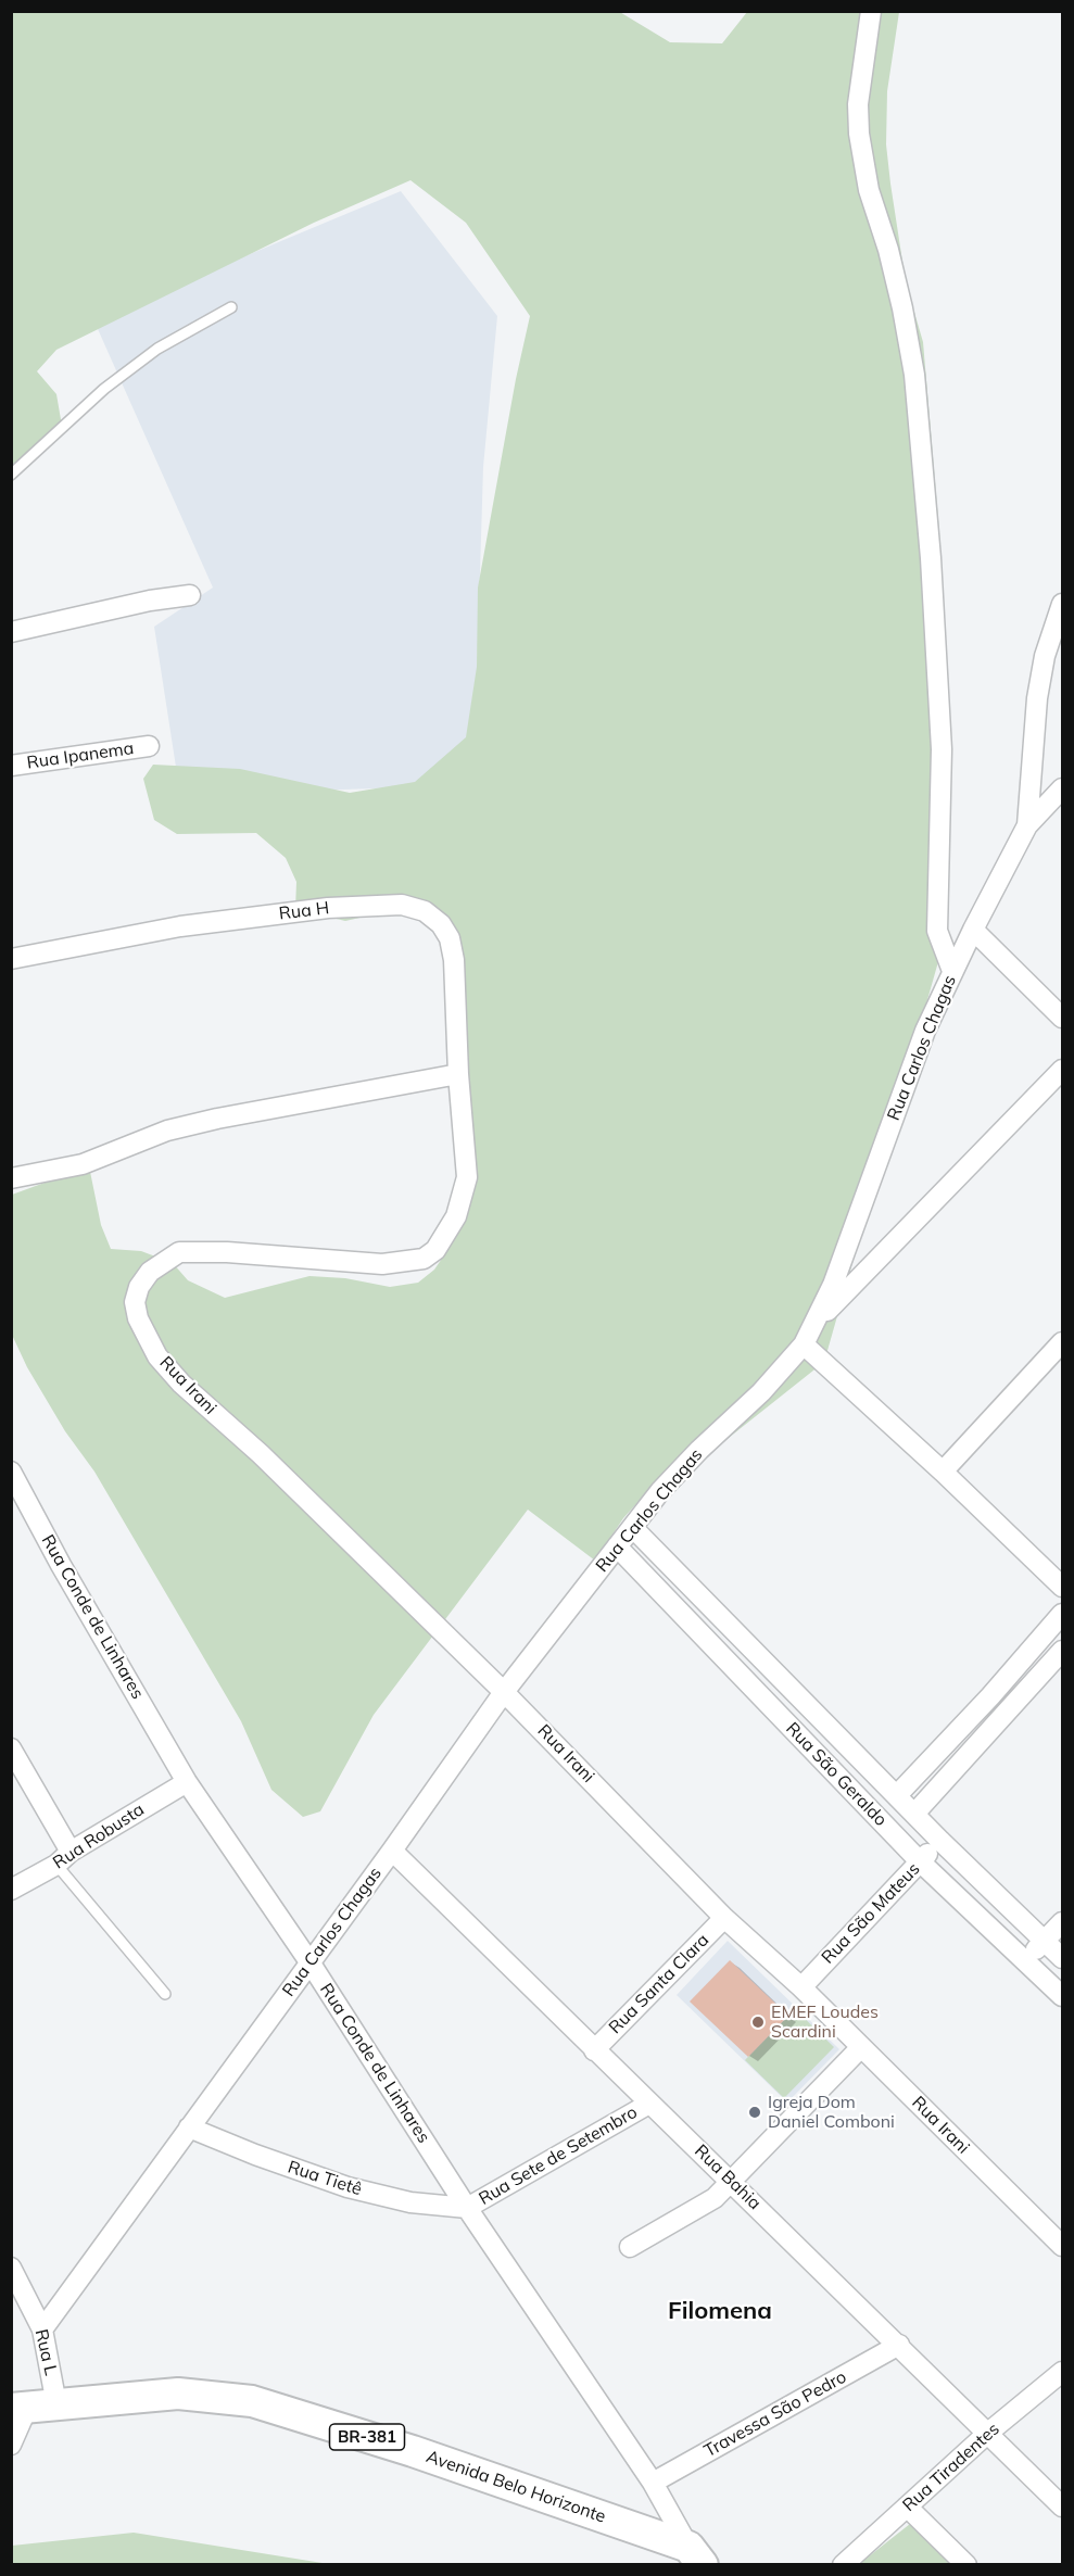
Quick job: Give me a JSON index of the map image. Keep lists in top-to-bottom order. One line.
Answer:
{"streets":{"main road":["BR-381","Avenida Belo Horizonte"],"street":["Rua Ipanema","Rua H","Rua Carlos Chagas","Rua Irani","Rua Conde de Linhares","Rua São Geraldo","Rua Robusta","Rua São Mateus","Rua Santa Clara","Rua Sete de Setembro","Rua Bahia","Rua Tietê","Rua L","Travessa São Pedro","Rua Tiradentes"]},"crossings":[["Rua H","Rua Irani"],["Rua Carlos Chagas","Rua Irani"],["Rua Carlos Chagas","Rua Conde de Linhares"],["Rua Carlos Chagas","Rua São Geraldo"],["Rua Carlos Chagas","Rua Bahia"],["Rua Carlos Chagas","Rua Tietê"],["Rua Carlos Chagas","Rua L"],["Rua Irani","Rua São Mateus"],["Rua Irani","Rua Santa Clara"],["Rua Conde de Linhares","Rua Robusta"],["Rua Conde de Linhares","Rua Sete de Setembro"],["Rua Conde de Linhares","Rua Tietê"],["Rua Conde de Linhares","Travessa São Pedro"],["Rua Conde de Linhares","Avenida Belo Horizonte"],["Rua São Geraldo","Rua São Mateus"],["Rua Santa Clara","Rua Bahia"],["Rua Sete de Setembro","Rua Bahia"],["Rua Sete de Setembro","Rua Tietê"],["Rua Bahia","Travessa São Pedro"],["Rua Bahia","Rua Tiradentes"],["Rua L","Avenida Belo Horizonte"]],"districts":["Filomena"],"places":["EMEF Loudes Scardini","Igreja Dom Daniel Comboni"]}
